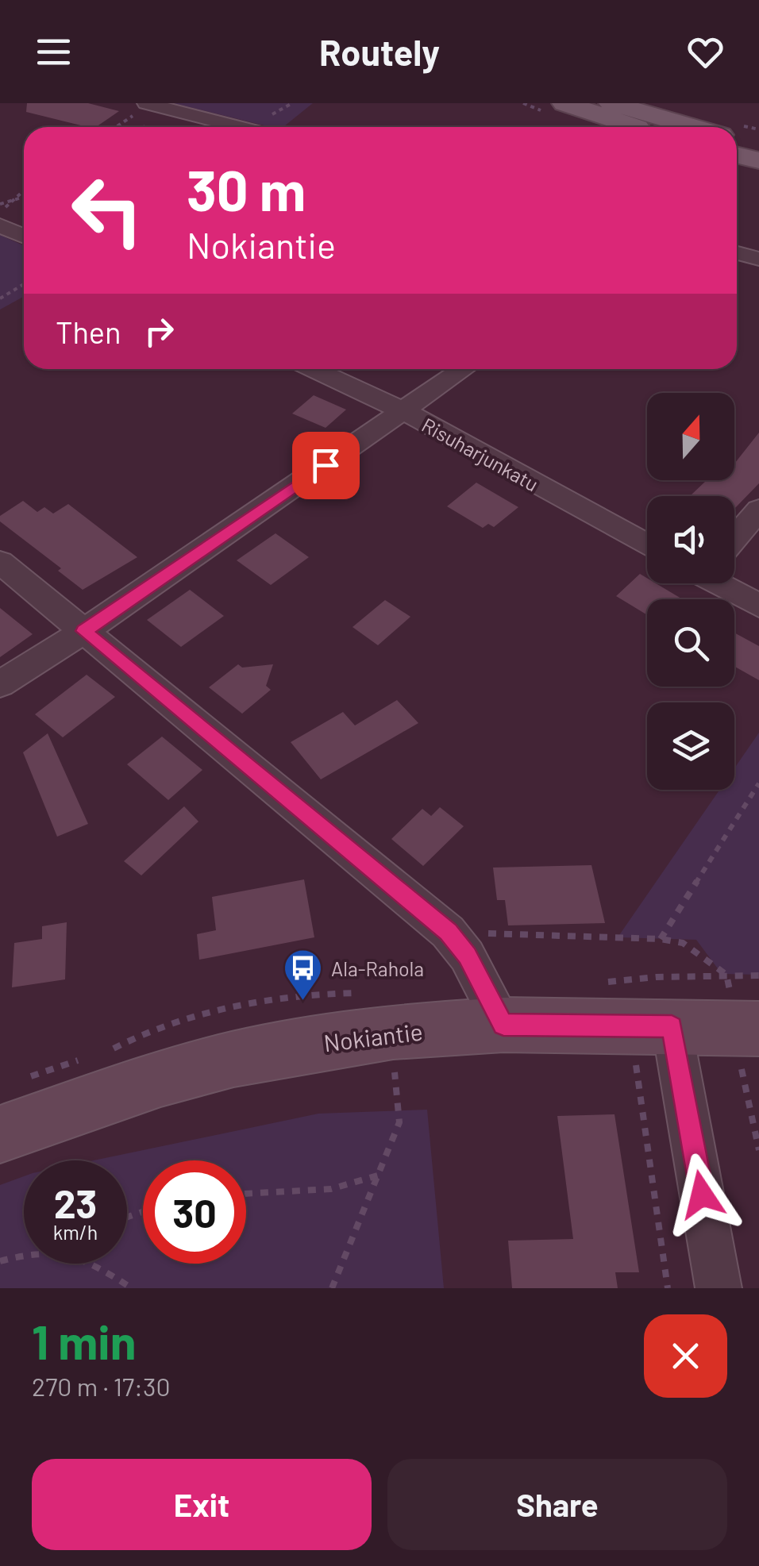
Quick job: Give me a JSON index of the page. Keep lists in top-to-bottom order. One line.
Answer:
{"streets":{"main road":["Nokiantie"],"street":["Risuharjunkatu"]},"places":{"bus stop":["Ala-Rahola"]},"north":"top","page":{"header":"Routely","turn":["30 m","Nokiantie"],"then":"Then","speed":"23 km/h","limit":"30","heading":["1 min","270 m · 17:30"],"buttons":["Exit","Share"]}}
